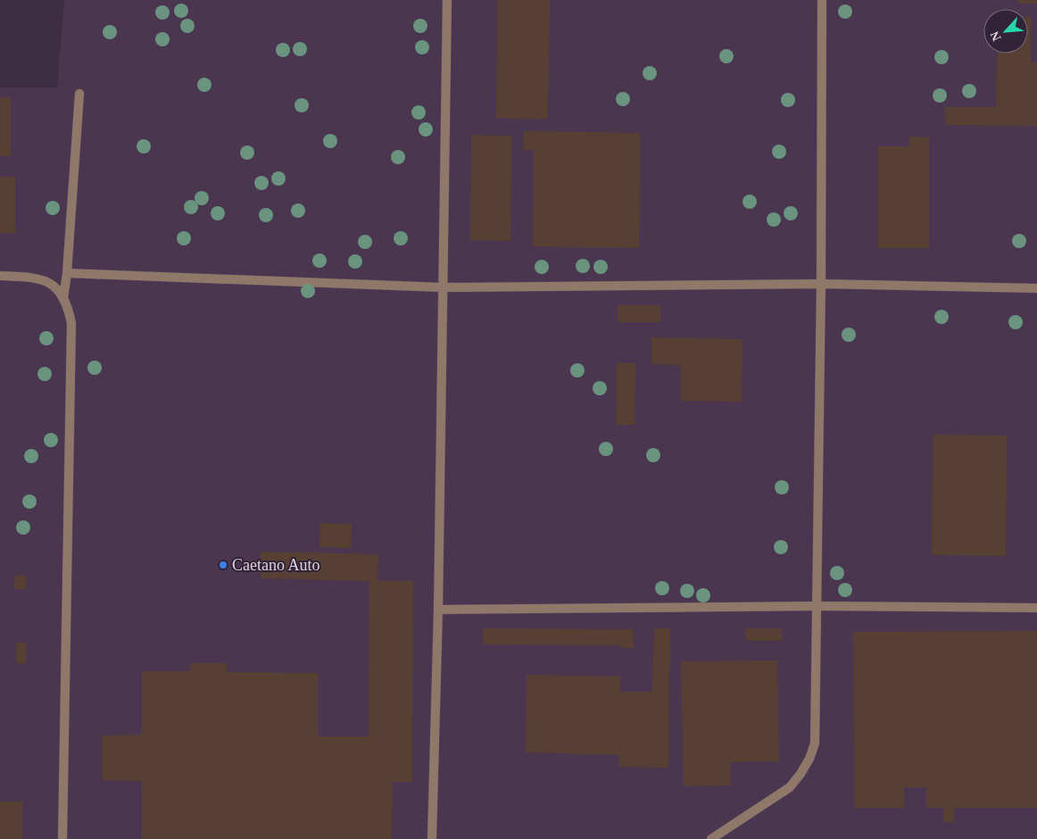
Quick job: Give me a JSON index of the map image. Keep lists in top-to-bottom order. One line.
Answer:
{"places":["Caetano Auto"],"north":"bottom left"}
